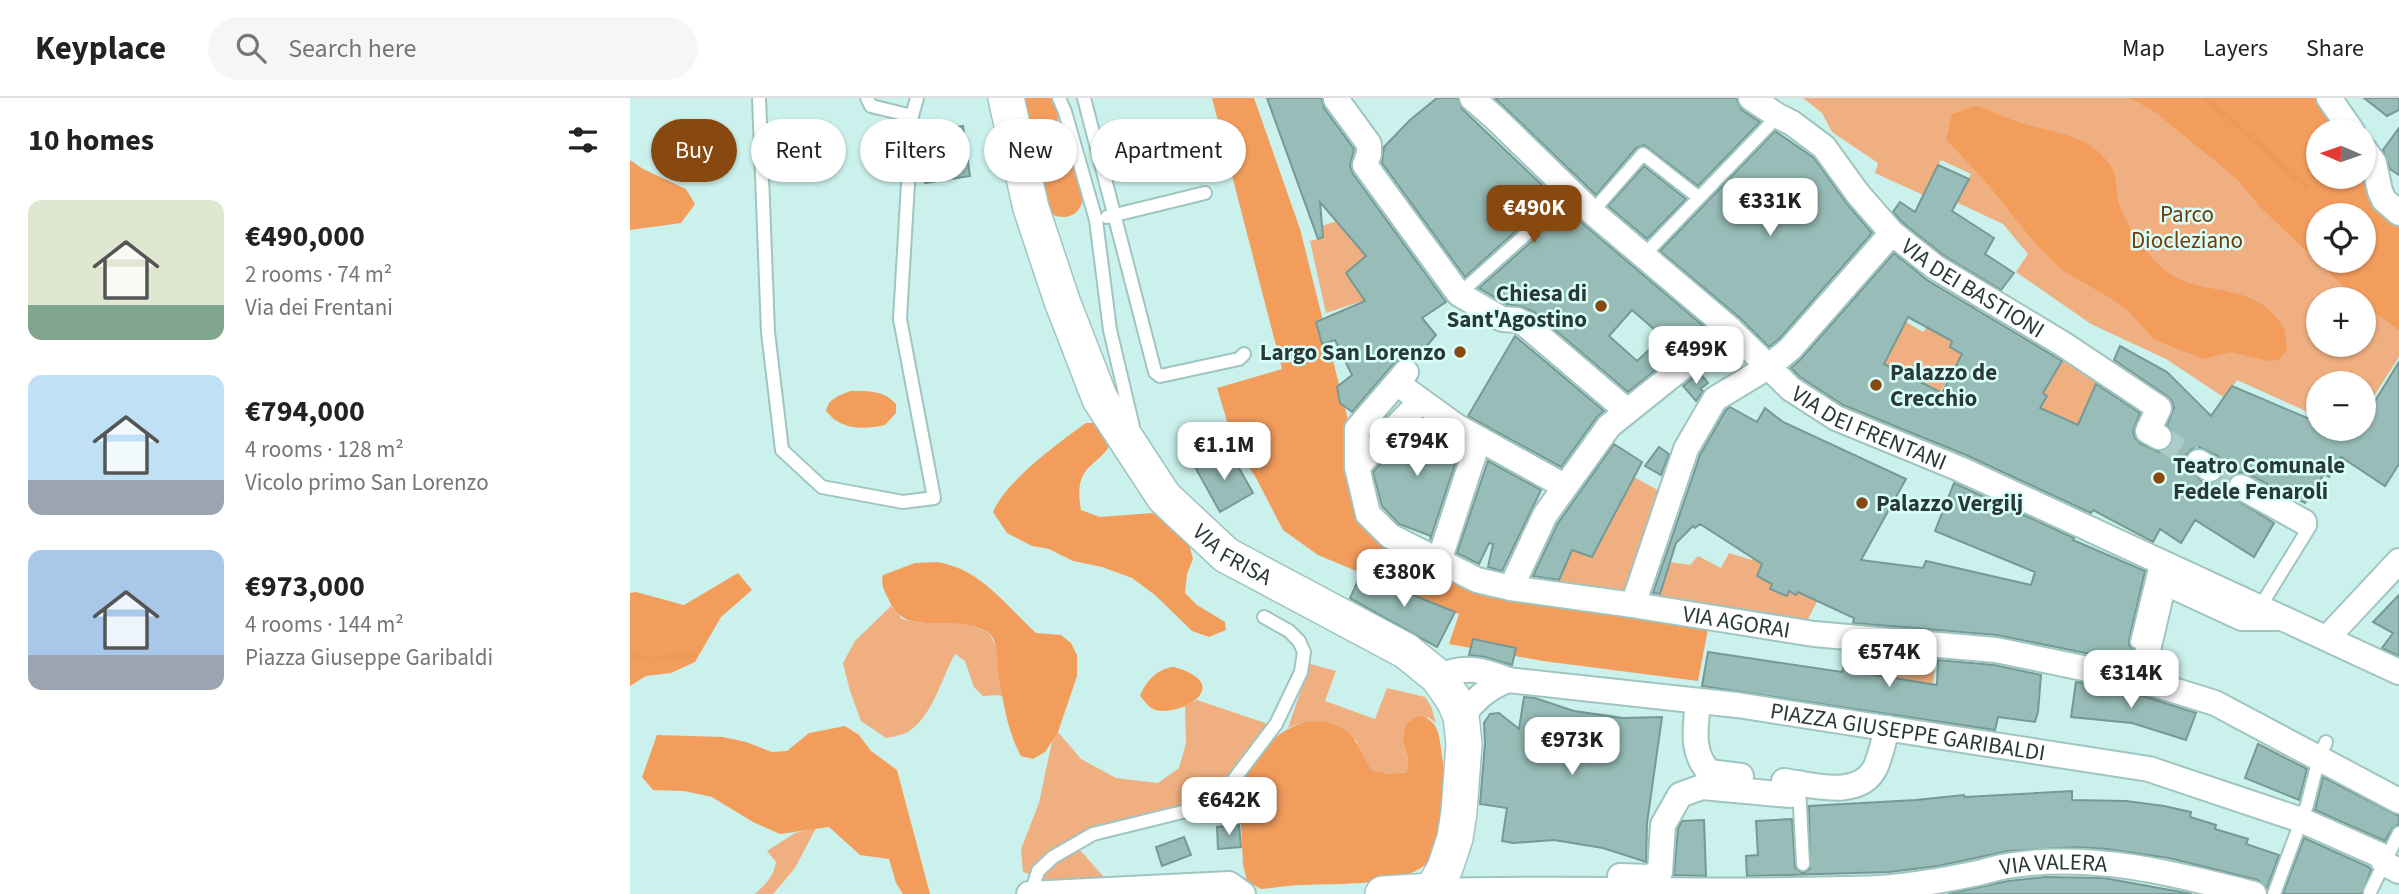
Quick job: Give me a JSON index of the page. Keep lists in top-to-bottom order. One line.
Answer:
{"streets":{"street":["VIA DEI BASTIONI","VIA DEI FRENTANI","VIA FRISA","VIA AGORAI","PIAZZA GIUSEPPE GARIBALDI","VIA VALERA"]},"crossings":[["VIA FRISA","PIAZZA GIUSEPPE GARIBALDI"],["VIA FRISA","VIA VALERA"]],"parks":["Parco Diocleziano"],"places":["Chiesa di Sant'Agostino","Largo San Lorenzo","Palazzo de Crecchio","Teatro Comunale Fedele Fenaroli","Palazzo Vergilj"],"north":"left","page":{"header":"Keyplace","search":"Search here","nav":["Map","Layers","Share"],"heading":"10 homes","map_buttons":["+","−"],"chip":["Buy","Rent","Filters","New","Apartment"],"price":["€331K","€490K","€499K","€794K","€1.1M","€380K","€574K","€314K","€973K","€642K"],"list":[{"name":"€490,000","note":"2 rooms · 74 m² · Via dei Frentani"},{"name":"€794,000","note":"4 rooms · 128 m² · Vicolo primo San Lorenzo"},{"name":"€973,000","note":"4 rooms · 144 m² · Piazza Giuseppe Garibaldi"}]}}
